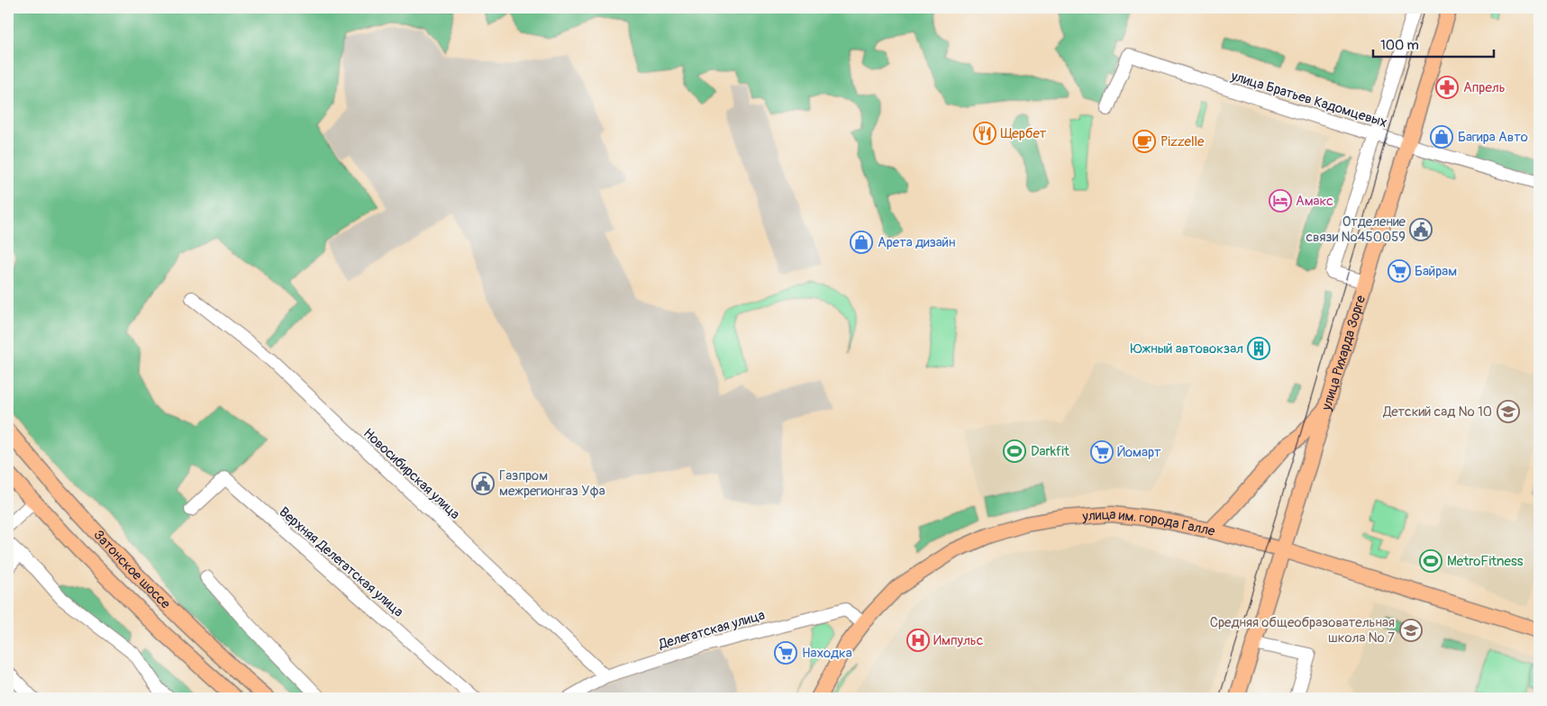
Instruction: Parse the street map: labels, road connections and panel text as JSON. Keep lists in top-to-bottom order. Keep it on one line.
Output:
{"streets":{"main road":["улица Рихарда Зорге","улица им. города Галле","Затонское шоссе"],"street":["улица Братьев Кадомцевых","Новосибирская улица","Верхняя Делегатская улица","Делегатская улица"]},"crossings":[["улица Братьев Кадомцевых","улица Рихарда Зорге"],["улица Рихарда Зорге","улица им. города Галле"],["Новосибирская улица","Делегатская улица"],["улица им. города Галле","Делегатская улица"]],"places":{"pharmacy":["Апрель"],"restaurant":["Щербет"],"shop":["Багира Авто","Арета дизайн"],"cafe":["Pizzelle"],"hotel":["Амакс"],"public building":["Отделение связи №450059","Газпром межрегионгаз Уфа"],"supermarket":["Байрам","Йомарт","Находка"],"building":["Южный автовокзал"],"school or university":["Детский сад № 10","Средняя общеобразовательная школа № 7"],"sports":["Darkfit","MetroFitness"],"hospital":["Импульс"]},"scale_bar":"100 m"}
